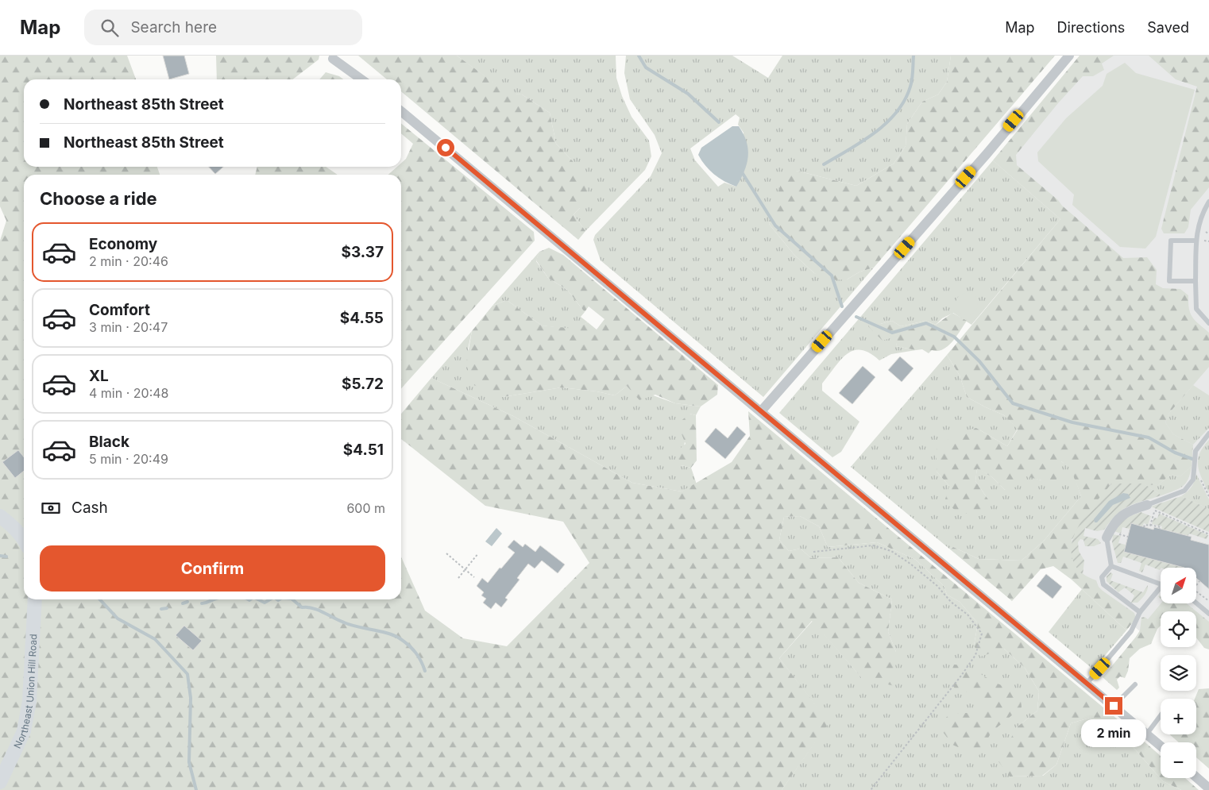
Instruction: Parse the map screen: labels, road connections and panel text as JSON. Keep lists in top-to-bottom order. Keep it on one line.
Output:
{"streets":{"street":["Northeast Union Hill Road"]},"north":"top right","page":{"header":"Map","search":"Search here","nav":["Map","Directions","Saved"],"banner":["Northeast 85th Street","Northeast 85th Street"],"heading":"Choose a ride","list":[{"name":"Economy","note":"2 min · 20:46","value":"$3.37"},{"name":"Comfort","note":"3 min · 20:47","value":"$4.55"},{"name":"XL","note":"4 min · 20:48","value":"$5.72"},{"name":"Black","note":"5 min · 20:49","value":"$4.51"}],"pay":["Cash","600 m"],"buttons":"Confirm","map_buttons":["+","−"],"bubble":"2 min"}}
